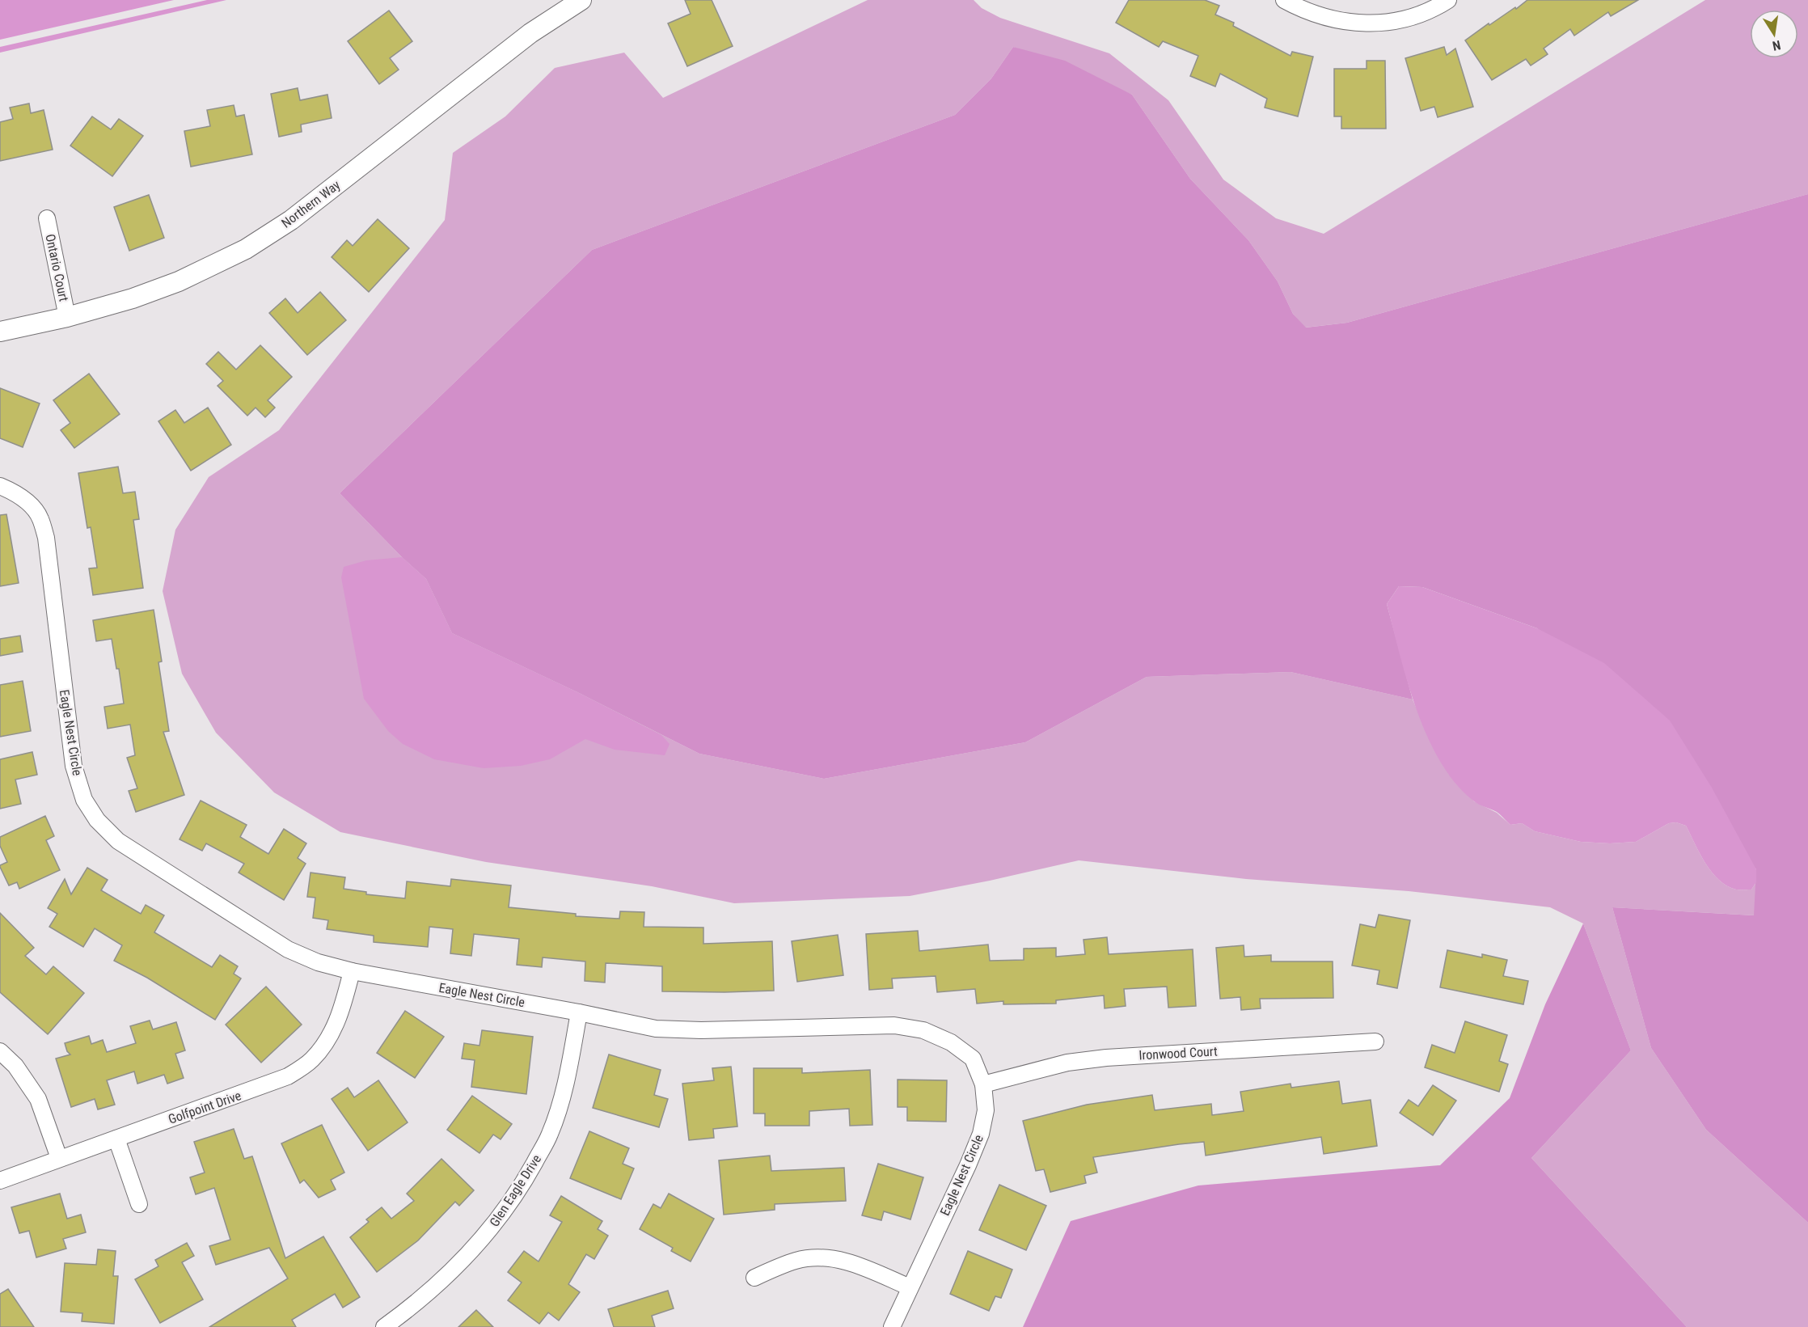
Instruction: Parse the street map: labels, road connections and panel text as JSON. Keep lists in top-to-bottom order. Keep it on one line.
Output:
{"streets":{"street":["Northern Way","Ontario Court","Eagle Nest Circle","Ironwood Court","Golfpoint Drive","Glen Eagle Drive"]},"crossings":[["Northern Way","Ontario Court"],["Eagle Nest Circle","Ironwood Court"],["Eagle Nest Circle","Golfpoint Drive"],["Eagle Nest Circle","Glen Eagle Drive"]],"north":"bottom"}
